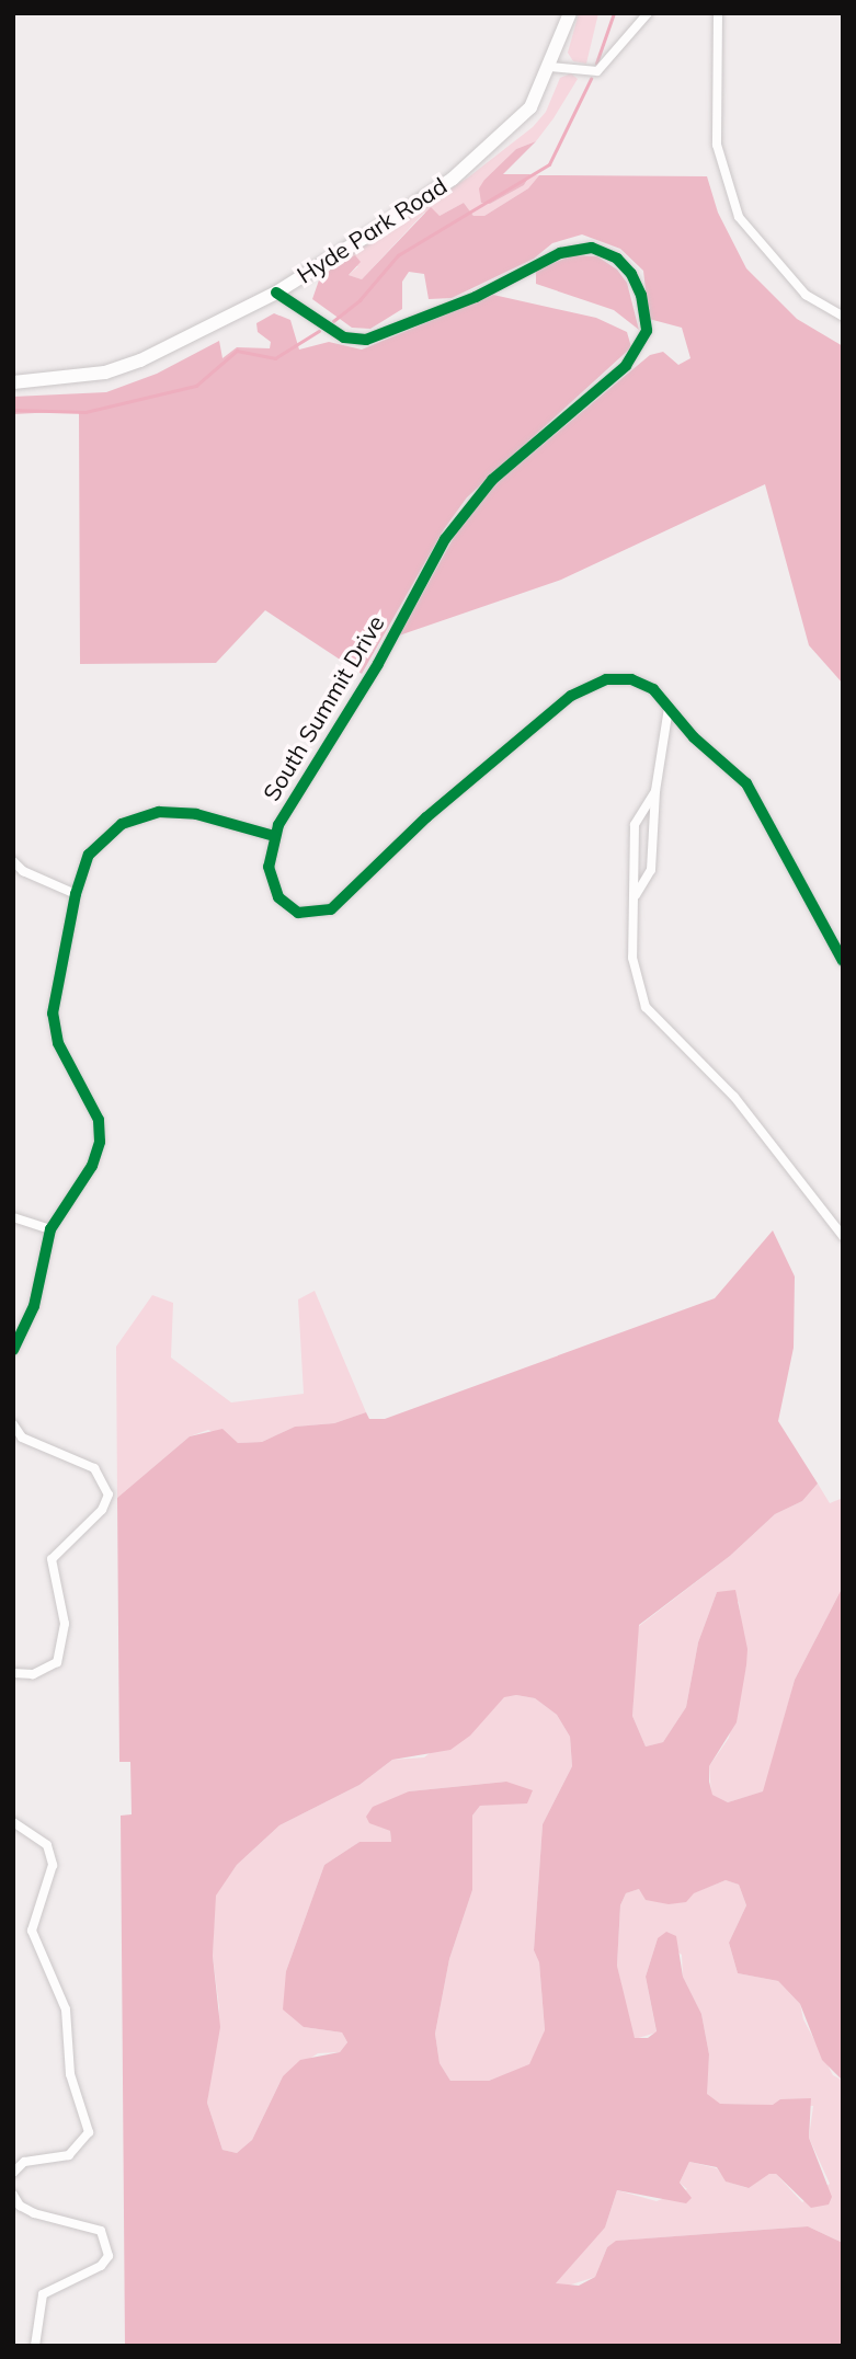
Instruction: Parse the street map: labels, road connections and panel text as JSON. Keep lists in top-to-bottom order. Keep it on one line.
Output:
{"streets":{"main road":["Hyde Park Road"],"street":["South Summit Drive"]},"crossings":[["Hyde Park Road","South Summit Drive"]]}
